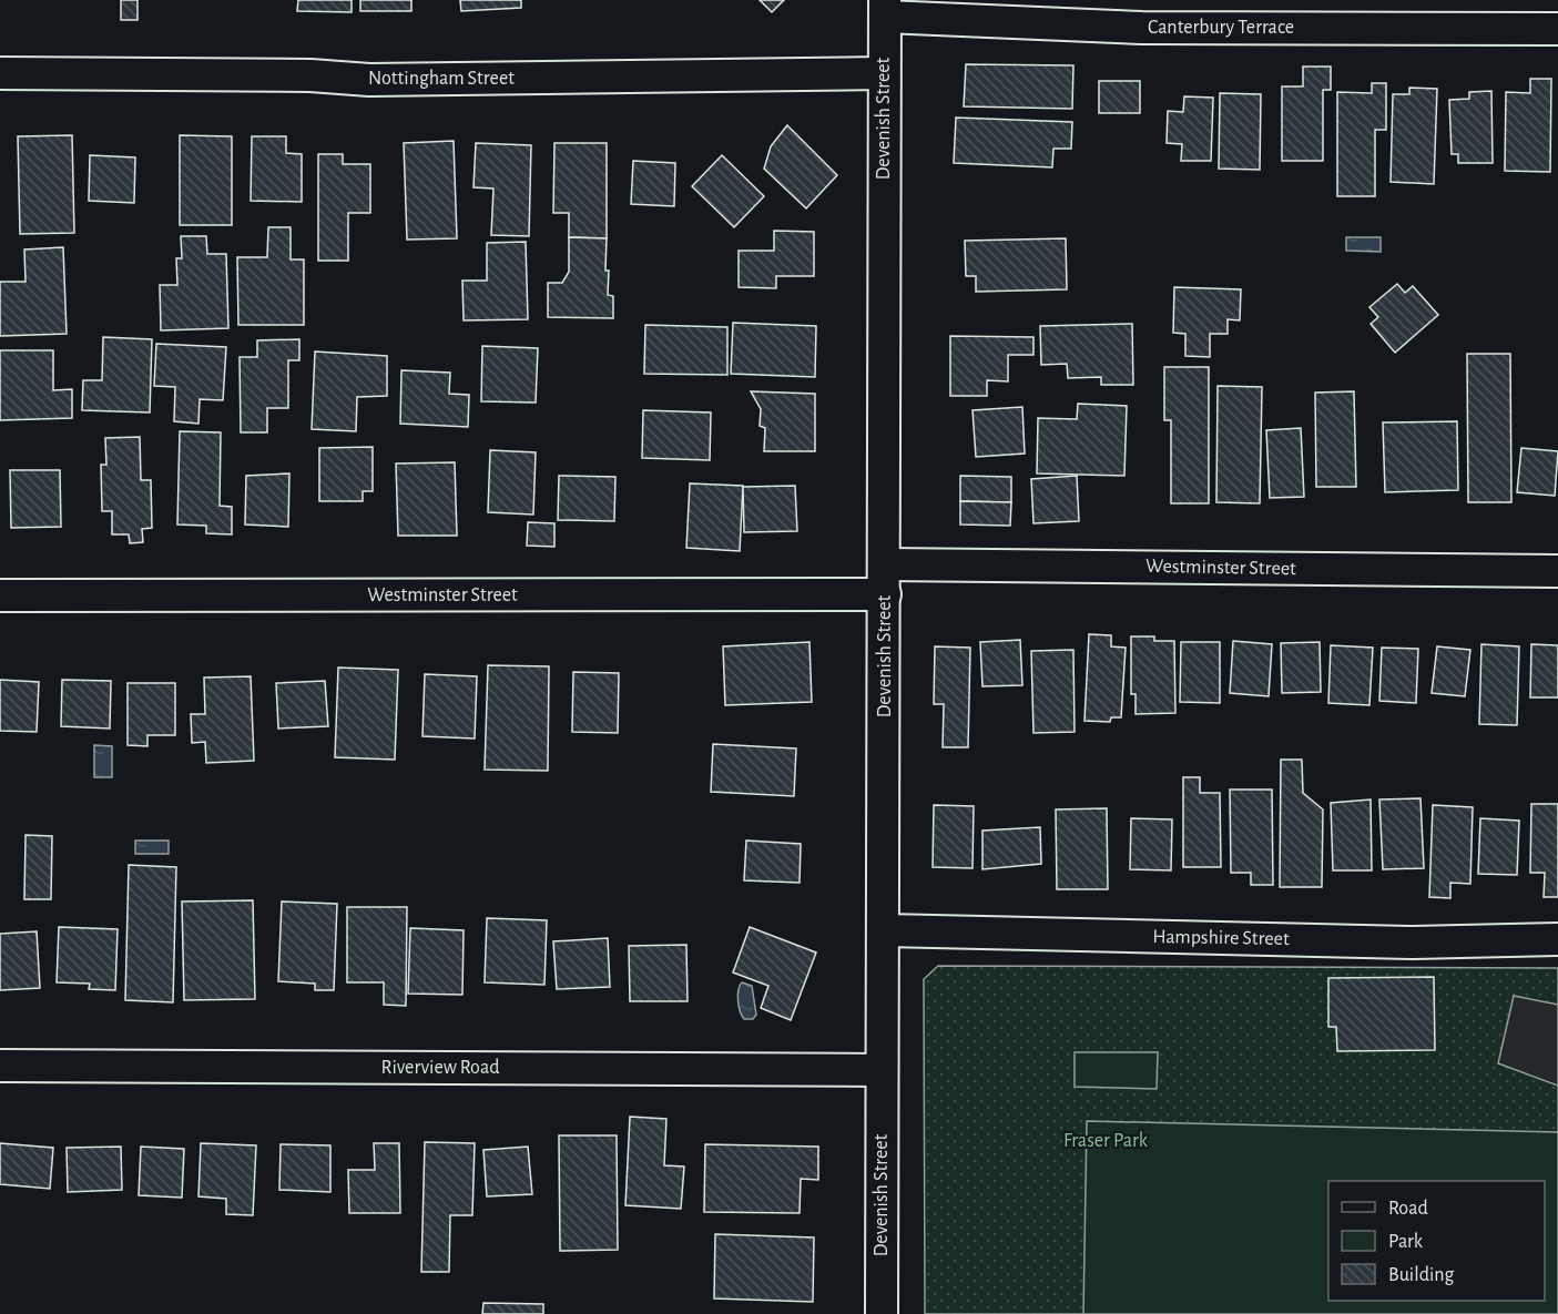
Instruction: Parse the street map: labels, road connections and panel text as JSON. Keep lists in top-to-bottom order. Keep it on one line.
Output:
{"streets":{"street":["Canterbury Terrace","Nottingham Street","Devenish Street","Westminster Street","Hampshire Street","Riverview Road"]},"crossings":[["Canterbury Terrace","Devenish Street"],["Nottingham Street","Devenish Street"],["Devenish Street","Westminster Street"],["Devenish Street","Hampshire Street"],["Devenish Street","Riverview Road"]],"parks":["Fraser Park"],"legend":["Road","Park","Building"]}
